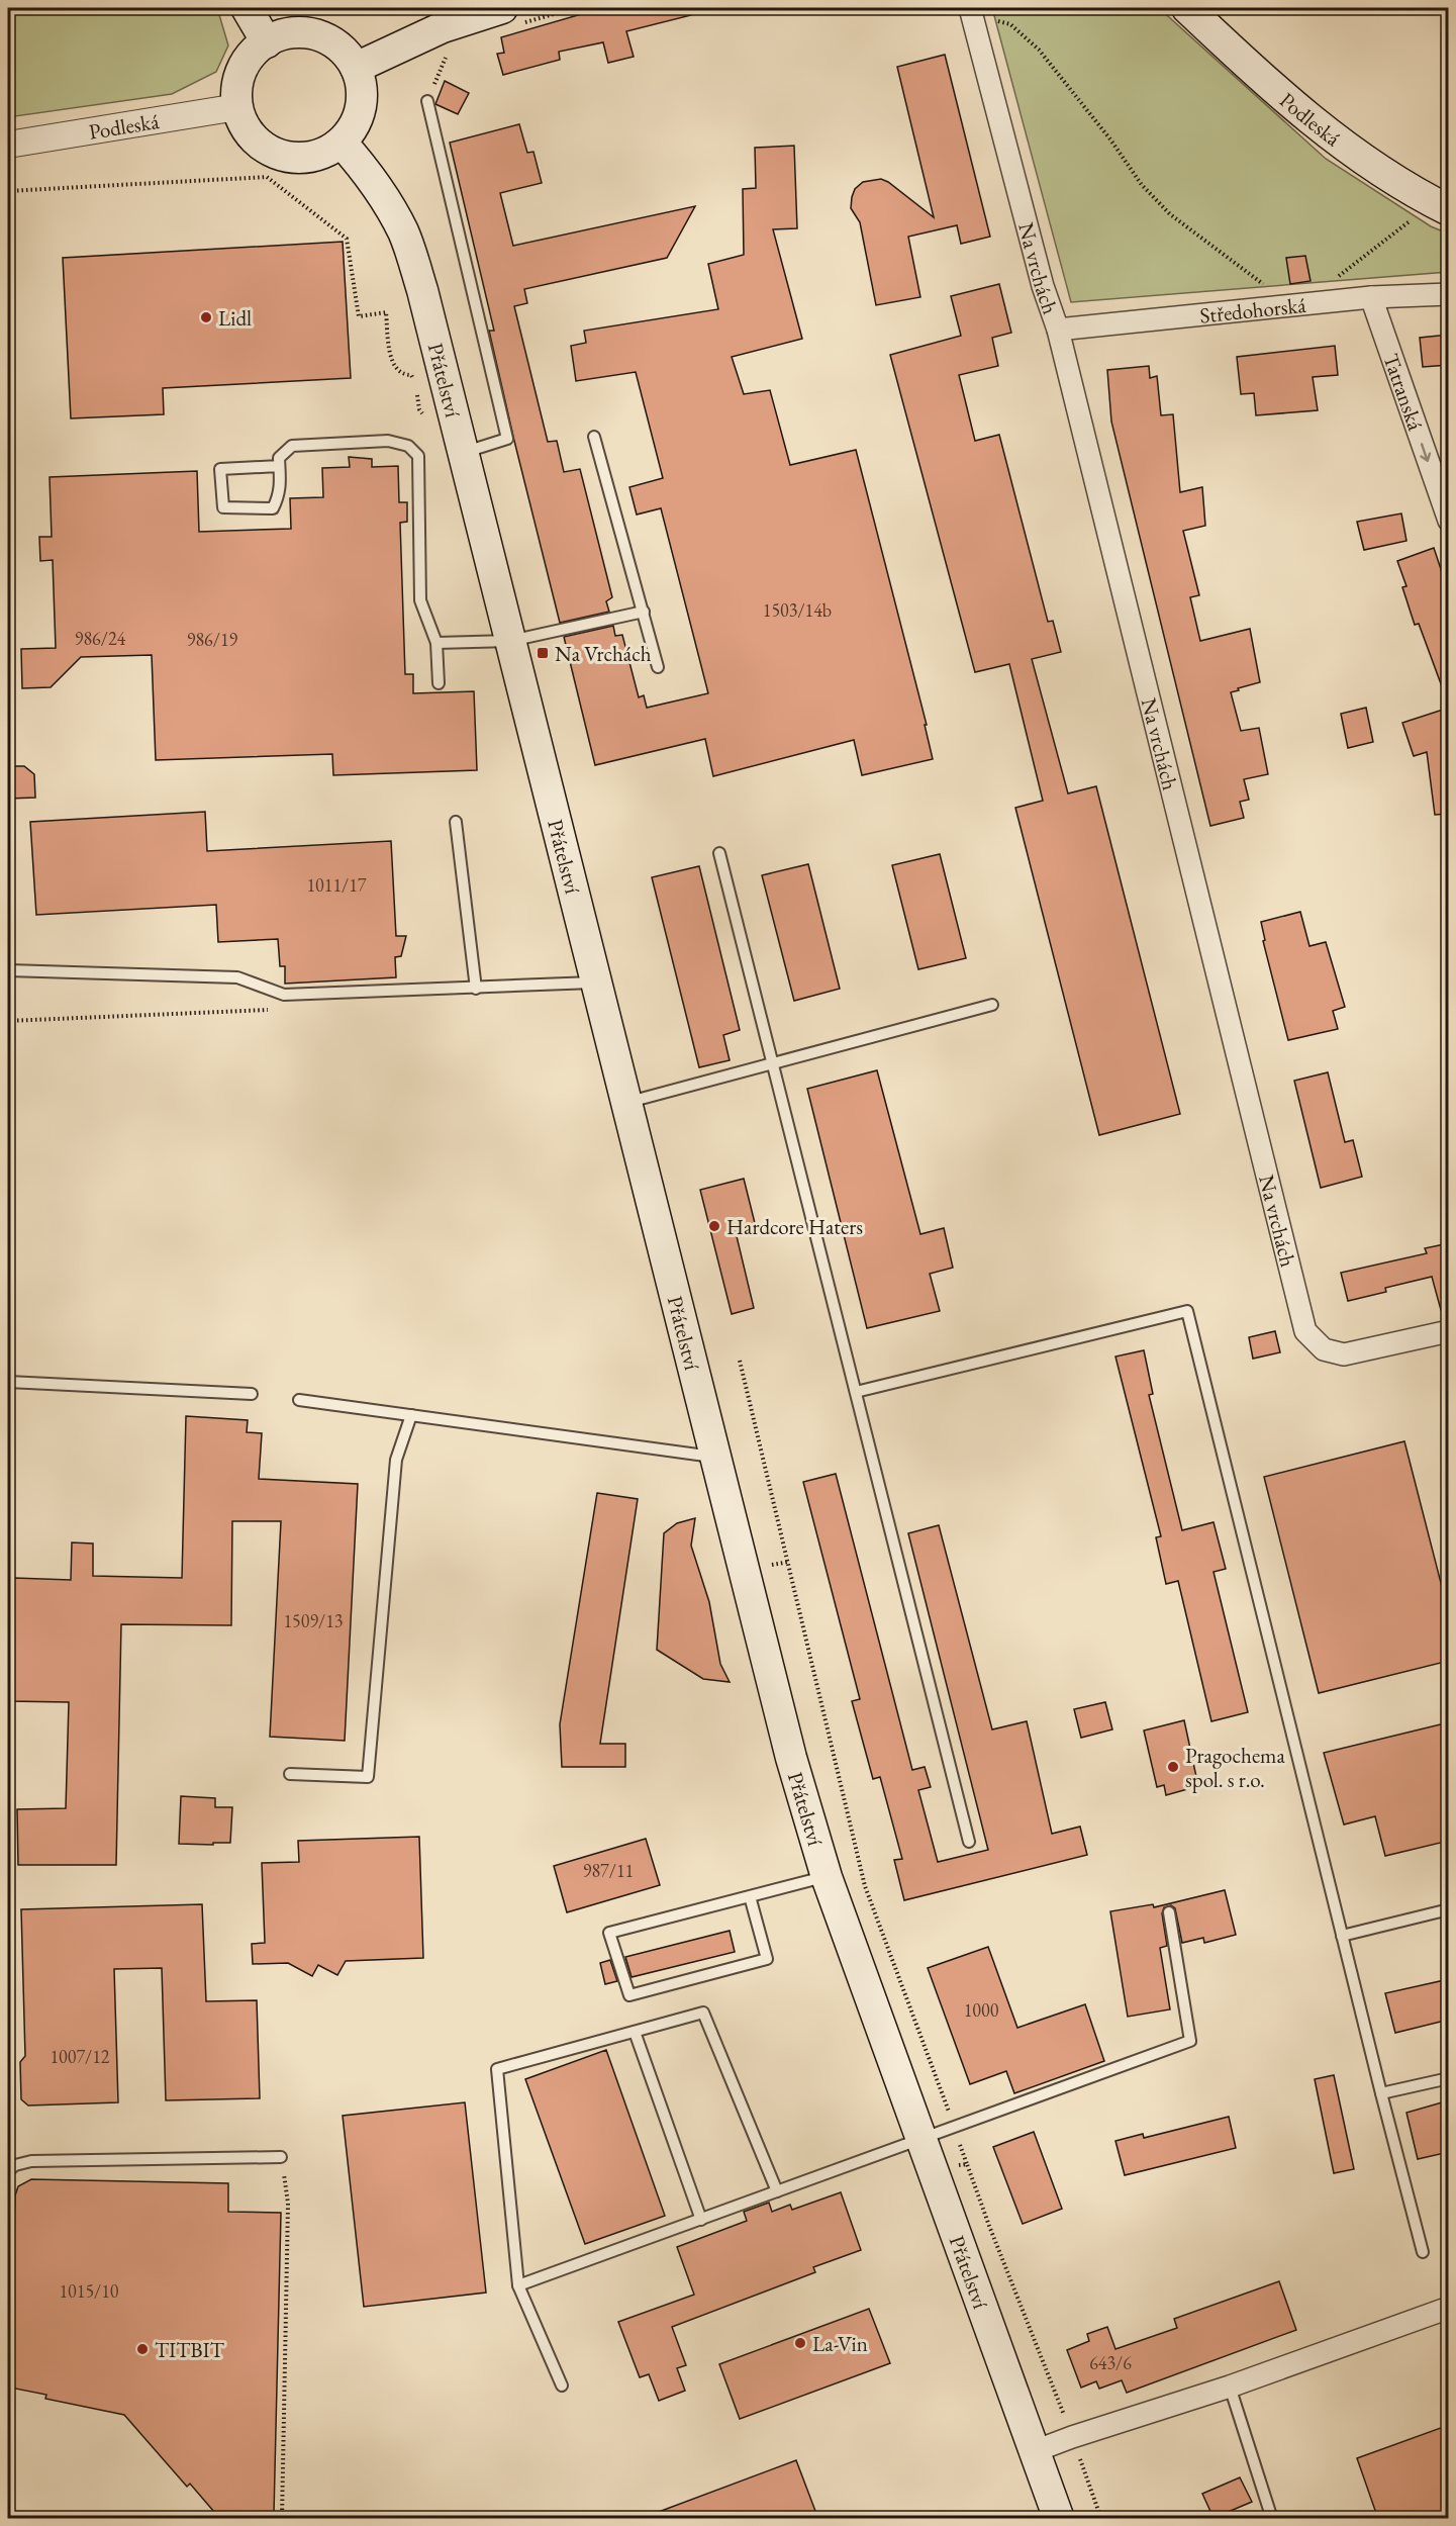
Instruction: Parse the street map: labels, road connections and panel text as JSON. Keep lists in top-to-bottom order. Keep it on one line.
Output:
{"streets":{"main road":["Podleská","Přátelství"],"street":["Na vrchách","Středohorská","Tatranská"]},"crossings":[["Podleská","Přátelství"],["Na vrchách","Středohorská"],["Středohorská","Tatranská"]],"one_way":["Tatranská"],"places":{"other":["Lidl","Hardcore Haters","Pragochema spol. s r.o.","La-Vin","TITBIT"],"transit":["Na Vrchách"]},"house_numbers":["1503/14b","986/24","986/19","1011/17","1509/13","987/11","1000","1007/12","1015/10","643/6"]}
